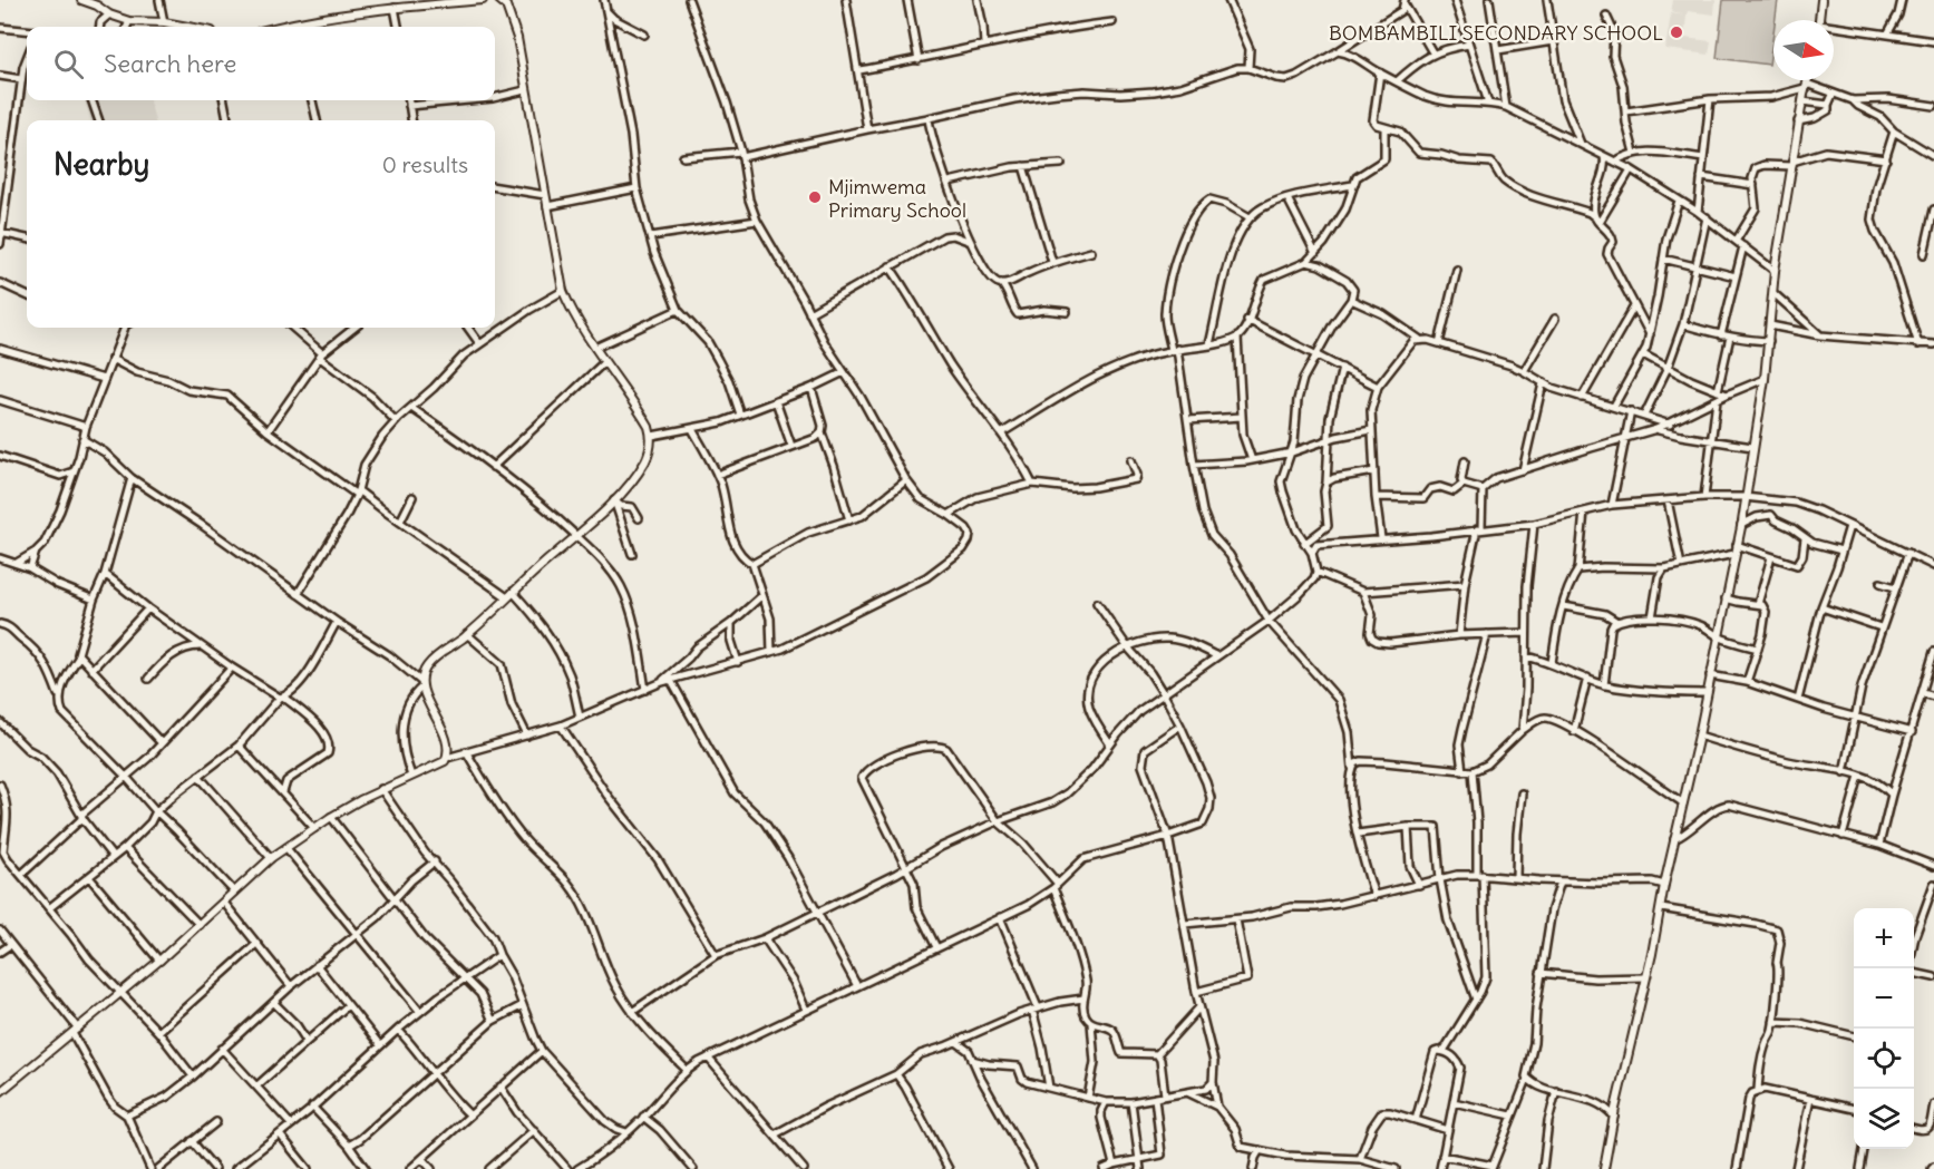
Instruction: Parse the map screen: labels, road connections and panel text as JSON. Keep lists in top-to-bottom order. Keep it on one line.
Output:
{"places":["BOMBAMBILI SECONDARY SCHOOL","Mjimwema Primary School"],"north":"right","page":{"search":"Search here","heading":["Nearby","0 results"],"map_buttons":["+","−"]}}
